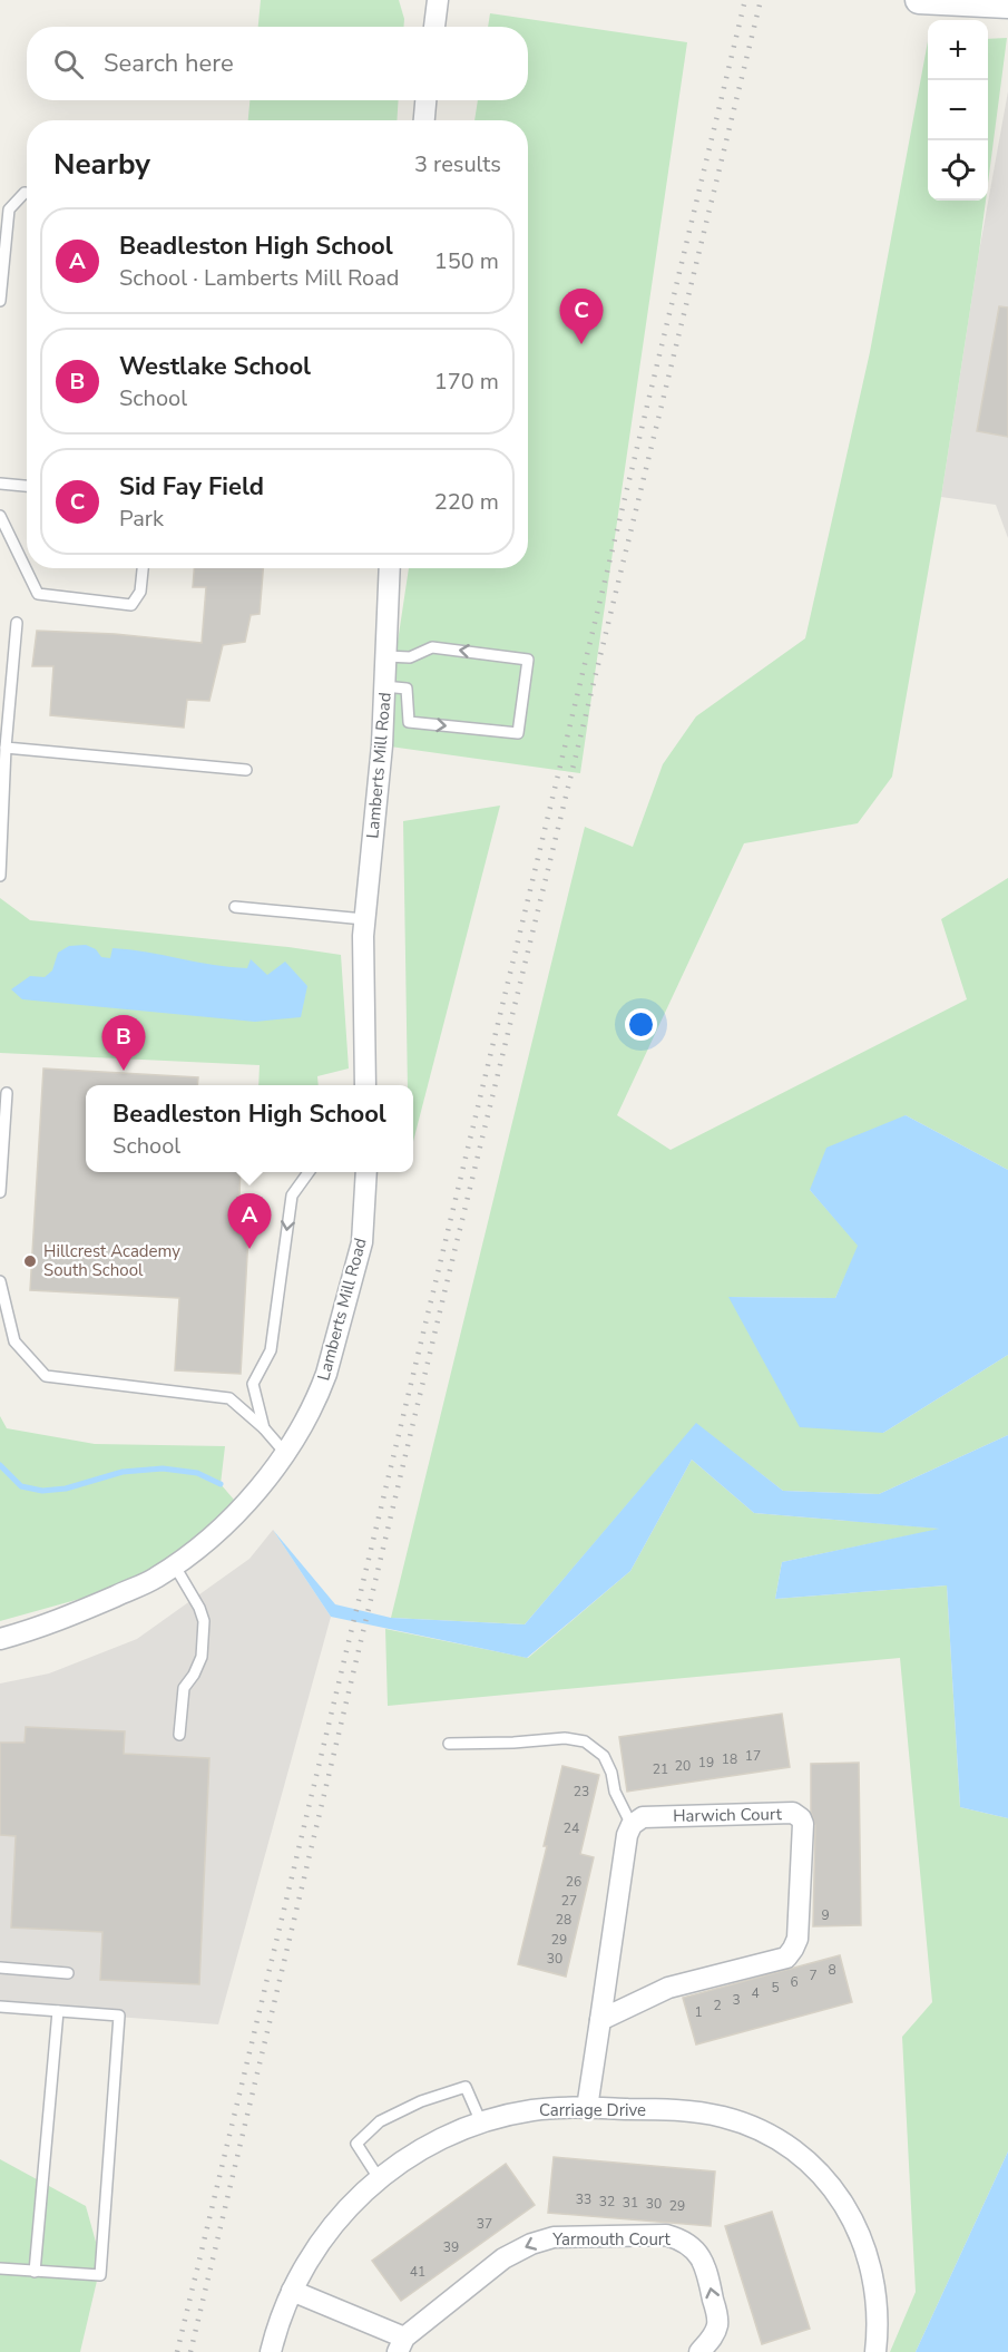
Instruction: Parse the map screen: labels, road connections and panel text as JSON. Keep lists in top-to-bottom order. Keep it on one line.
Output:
{"streets":{"street":["Lamberts Mill Road","Harwich Court","Carriage Drive","Yarmouth Court"]},"crossings":[["Carriage Drive","Yarmouth Court"]],"places":["Hillcrest Academy South School"],"house_numbers":["17","18","19","20","21","23","24","26","27","9","28","29","30","8","7","6","5","4","3","2","1","33","32","31","30","29","37","39","41"],"page":{"map_buttons":["+","−"],"search":"Search here","heading":["Nearby","3 results"],"list":[{"mark":"A","name":"Beadleston High School","note":"School · Lamberts Mill Road","value":"150 m"},{"mark":"B","name":"Westlake School","note":"School","value":"170 m"},{"mark":"C","name":"Sid Fay Field","note":"Park","value":"220 m"}],"pins":["C","B","A"],"popup":["Beadleston High School","School"]}}
